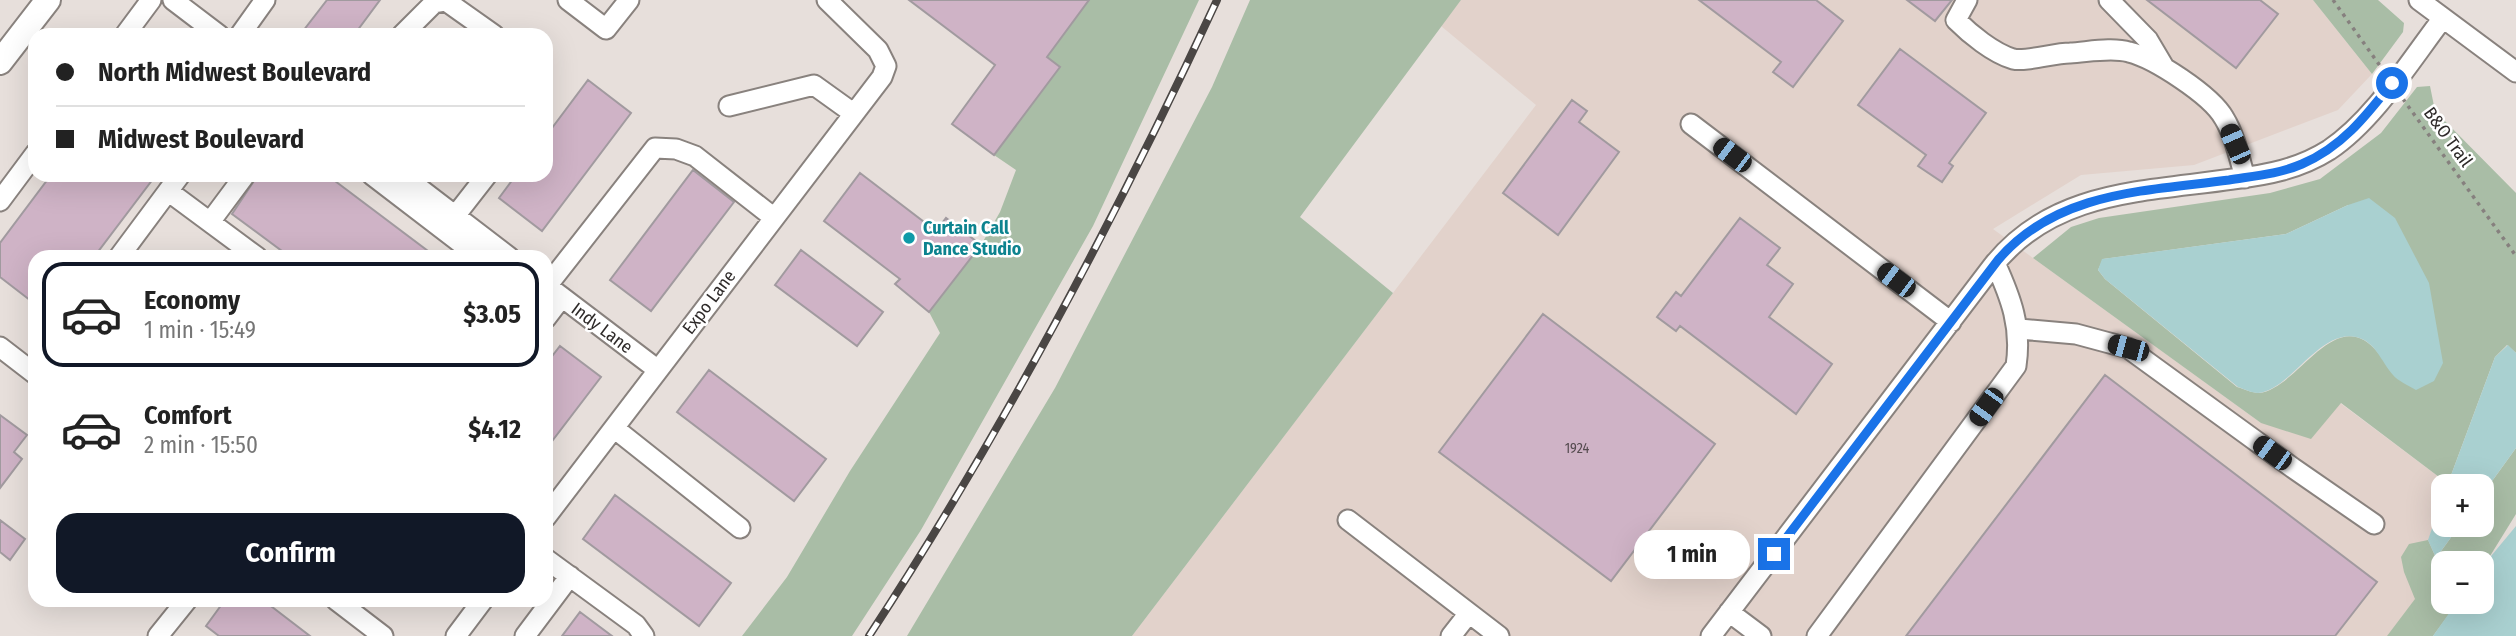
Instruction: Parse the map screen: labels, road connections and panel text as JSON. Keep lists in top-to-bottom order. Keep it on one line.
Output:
{"streets":{"street":["Expo Lane","Indy Lane"],"path":["B&O Trail"]},"crossings":[["Expo Lane","Indy Lane"]],"places":["Curtain Call Dance Studio"],"house_numbers":["1924"],"page":{"banner":["North Midwest Boulevard","Midwest Boulevard"],"list":[{"name":"Economy","note":"1 min · 15:49","value":"$3.05"},{"name":"Comfort","note":"2 min · 15:50","value":"$4.12"}],"map_buttons":["+","−"],"buttons":"Confirm","bubble":"1 min"}}
